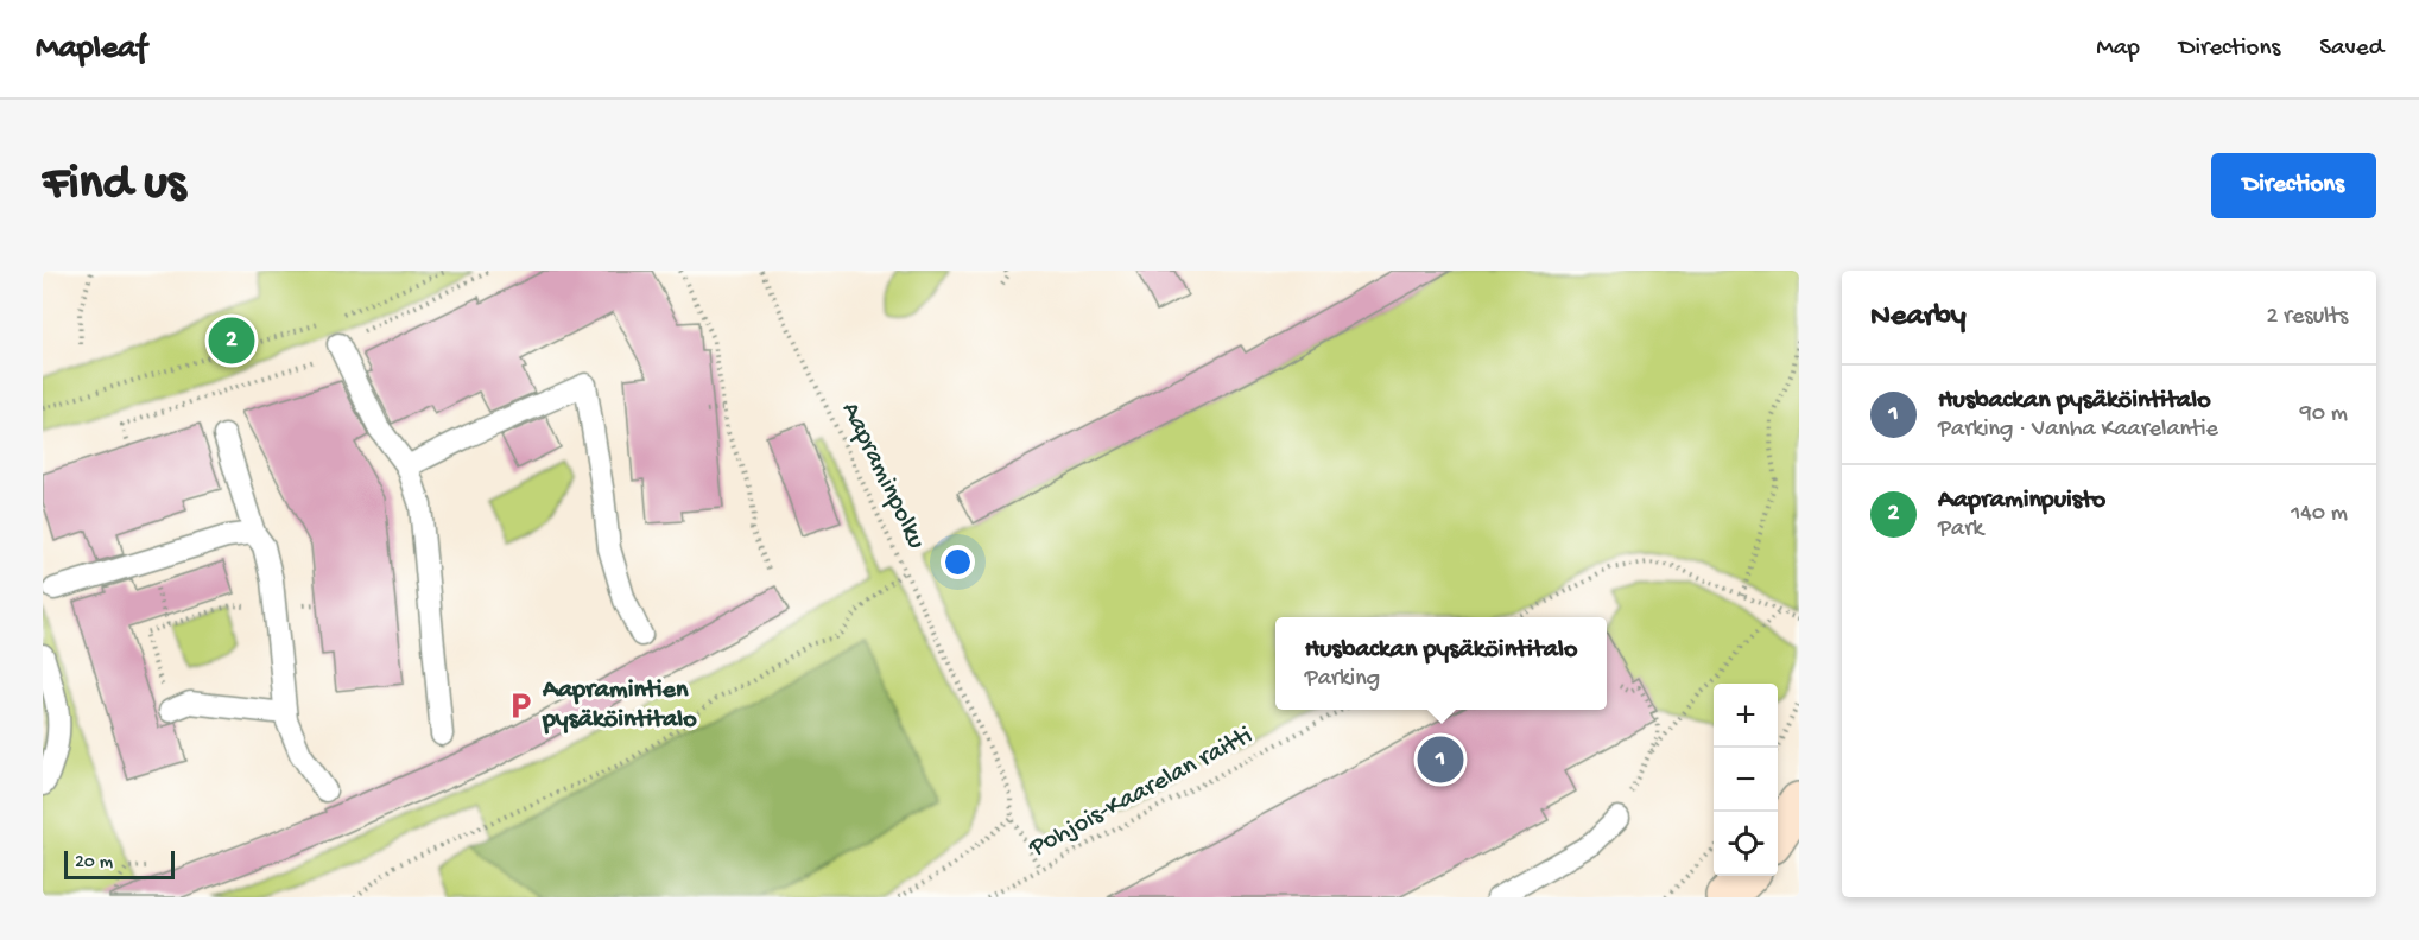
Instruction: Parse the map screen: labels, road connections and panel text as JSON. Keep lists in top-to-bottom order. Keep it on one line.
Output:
{"streets":{"path":["Aapraminpolku","Pohjois-Kaarelan raitti"]},"crossings":[["Aapraminpolku","Pohjois-Kaarelan raitti"]],"places":{"parking":["Aapramintien pysäköintitalo"]},"scale_bar":"20 m","page":{"header":"Mapleaf","nav":["Map","Directions","Saved"],"buttons":"Directions","title":"Find us","heading":["Nearby","2 results"],"pins":["2","1"],"list":[{"mark":"1","name":"Husbackan pysäköintitalo","note":"Parking · Vanha Kaarelantie","value":"90 m"},{"mark":"2","name":"Aapraminpuisto","note":"Park","value":"140 m"}],"popup":["Husbackan pysäköintitalo","Parking"],"map_buttons":["+","−"],"scale":"20 m"}}
